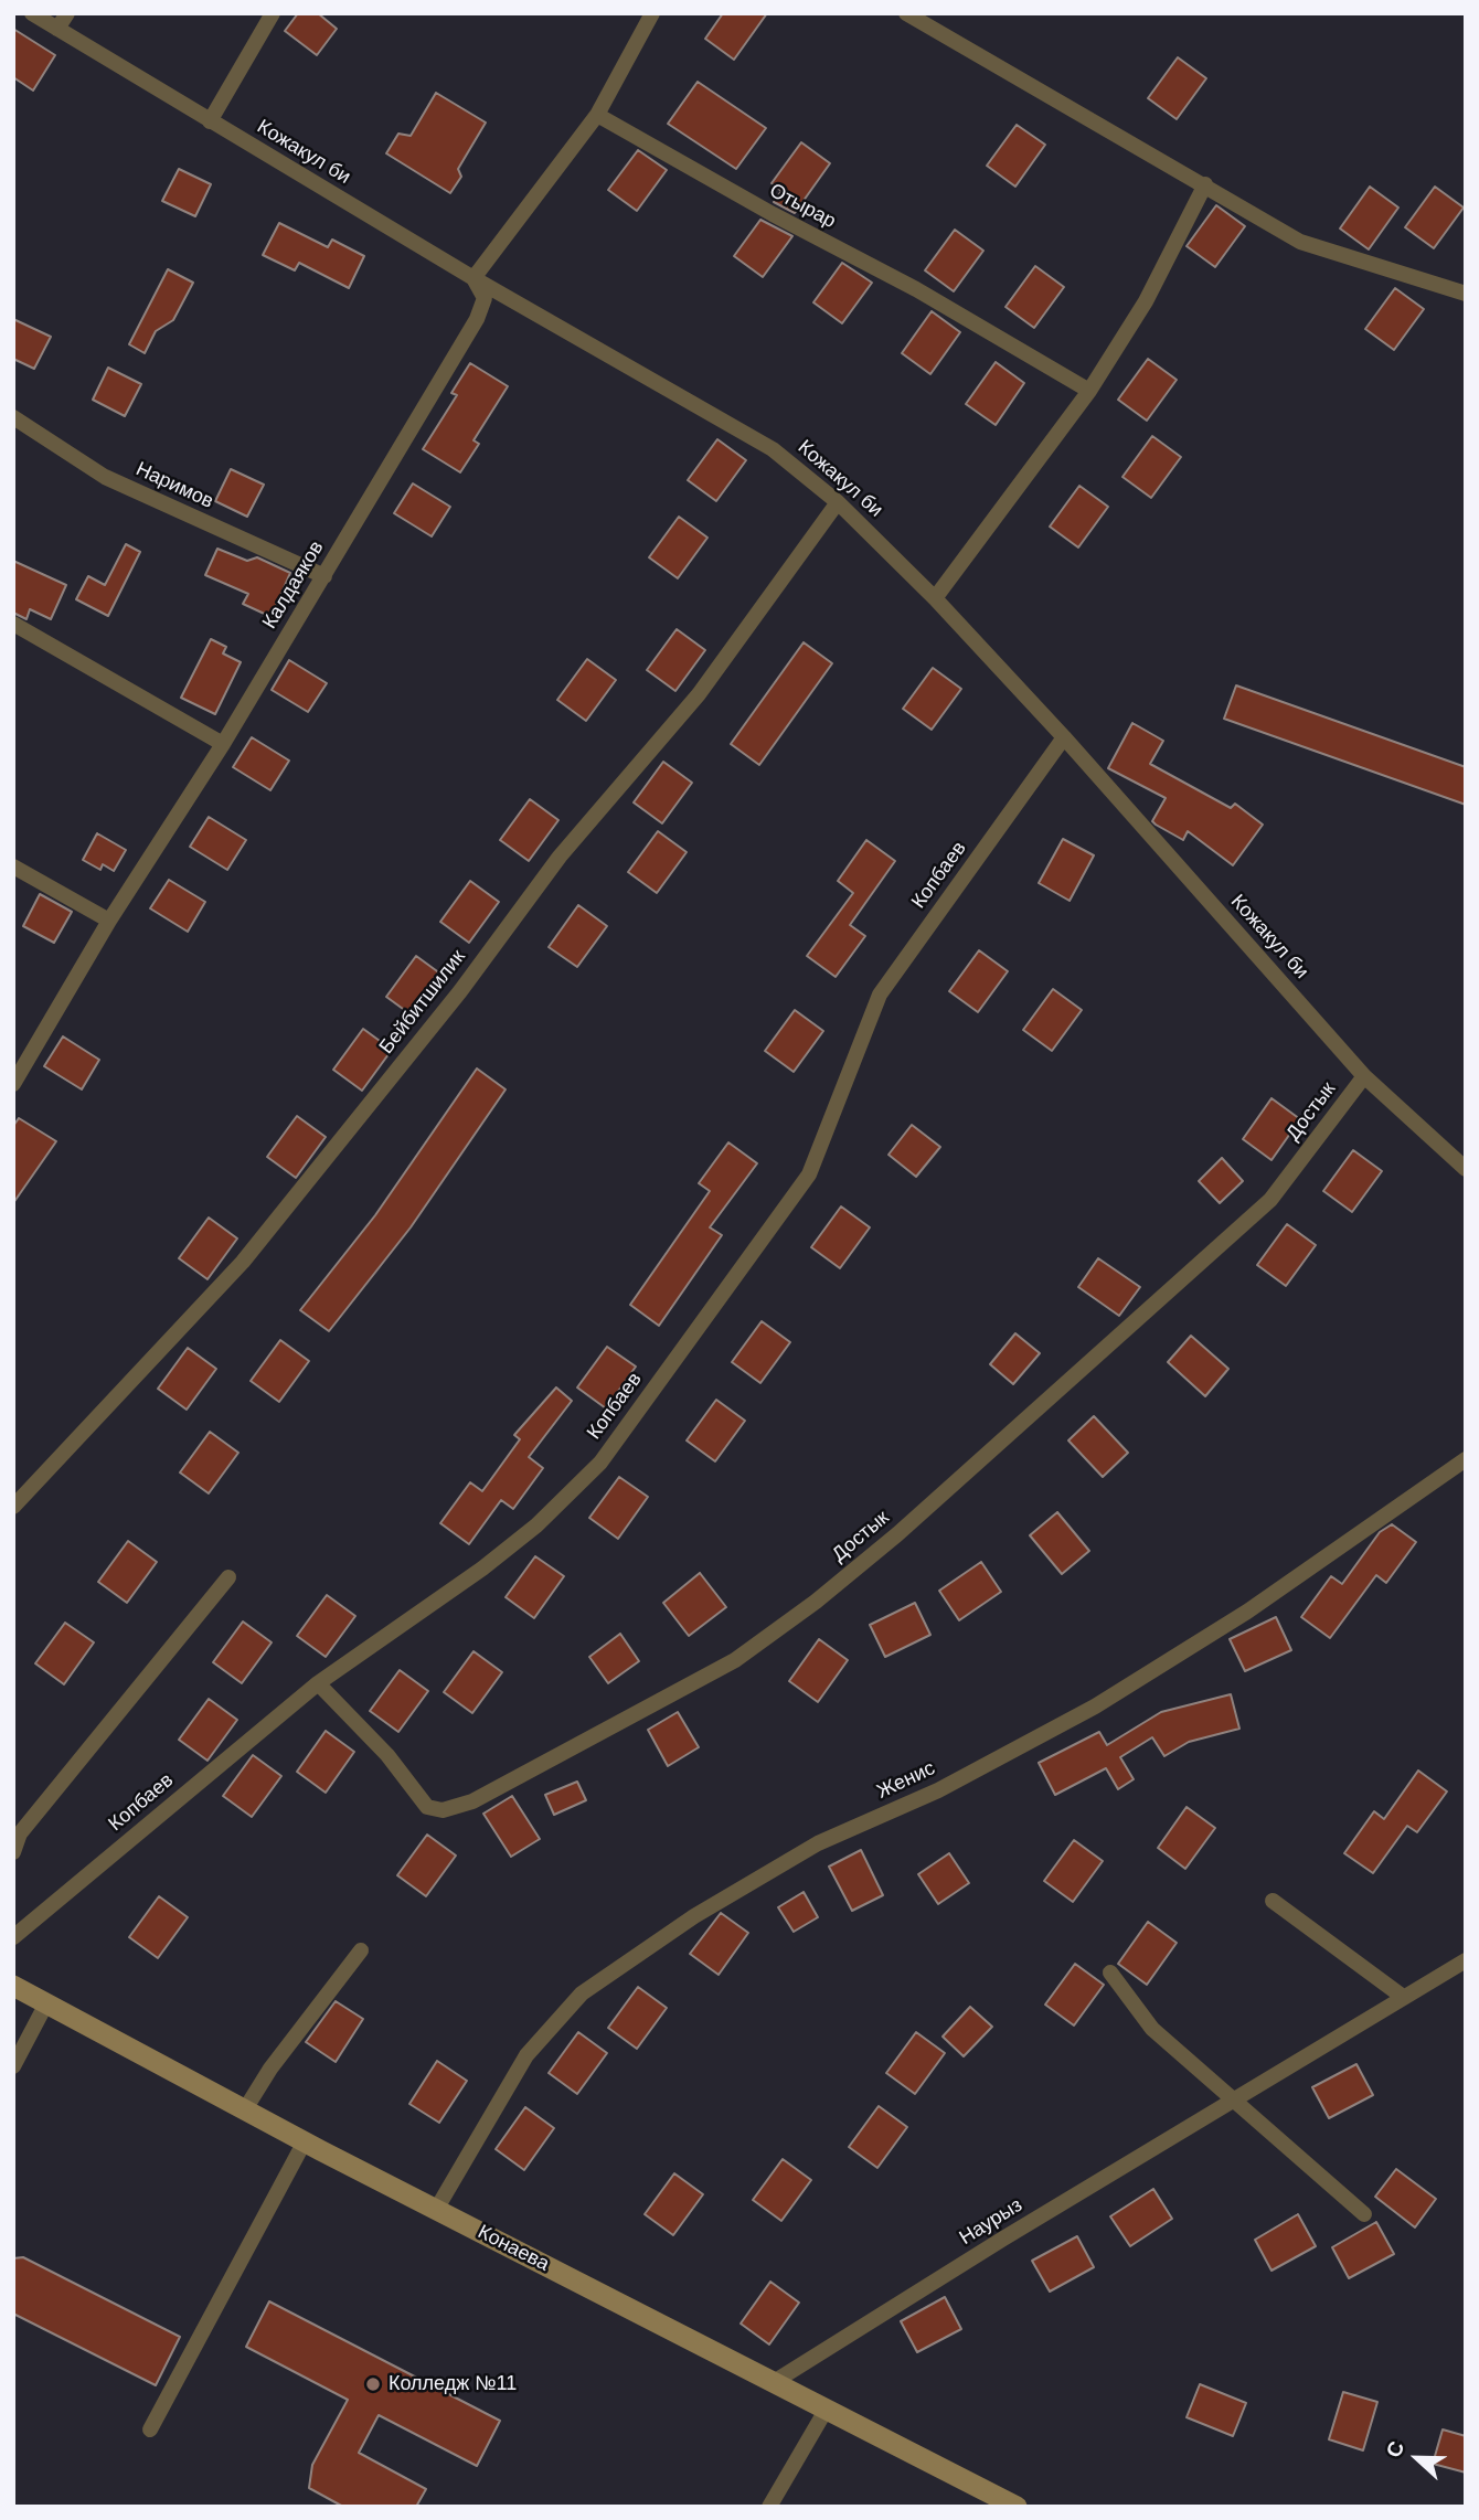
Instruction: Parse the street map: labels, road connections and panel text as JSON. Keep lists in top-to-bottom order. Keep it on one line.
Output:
{"streets":{"main road":["Конаева"],"street":["Кожакул би","Отырар","Наримов","Калдаяков","Копбаев","Бейбитшилик","Достык","Женис","Наурыз"]},"crossings":[["Кожакул би","Калдаяков"],["Кожакул би","Копбаев"],["Кожакул би","Бейбитшилик"],["Кожакул би","Достык"],["Наримов","Калдаяков"],["Копбаев","Достык"],["Женис","Конаева"],["Наурыз","Конаева"]],"places":["Колледж №11"],"north":"left"}
